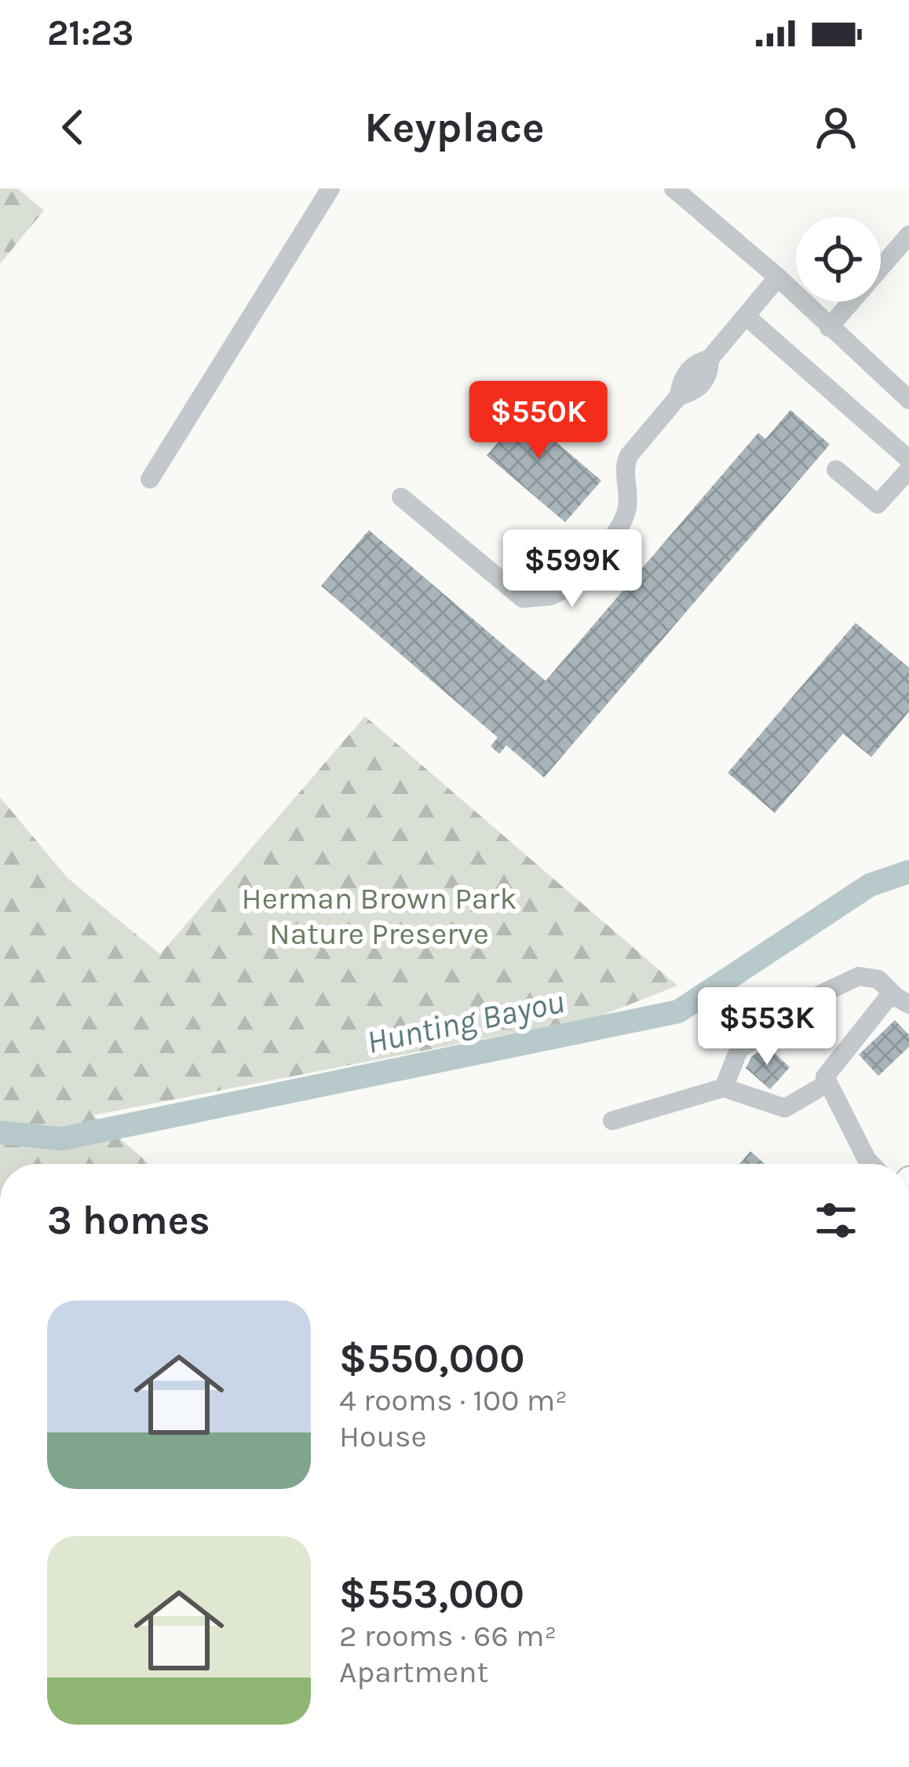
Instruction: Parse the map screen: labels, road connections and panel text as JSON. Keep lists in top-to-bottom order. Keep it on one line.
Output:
{"water":["Hunting Bayou"],"parks":["Herman Brown Park Nature Preserve"],"page":{"status":"21:23","header":"Keyplace","price":["$550K","$599K","$553K"],"heading":"3 homes","list":[{"name":"$550,000","note":"4 rooms · 100 m² · House"},{"name":"$553,000","note":"2 rooms · 66 m² · Apartment"}]}}
